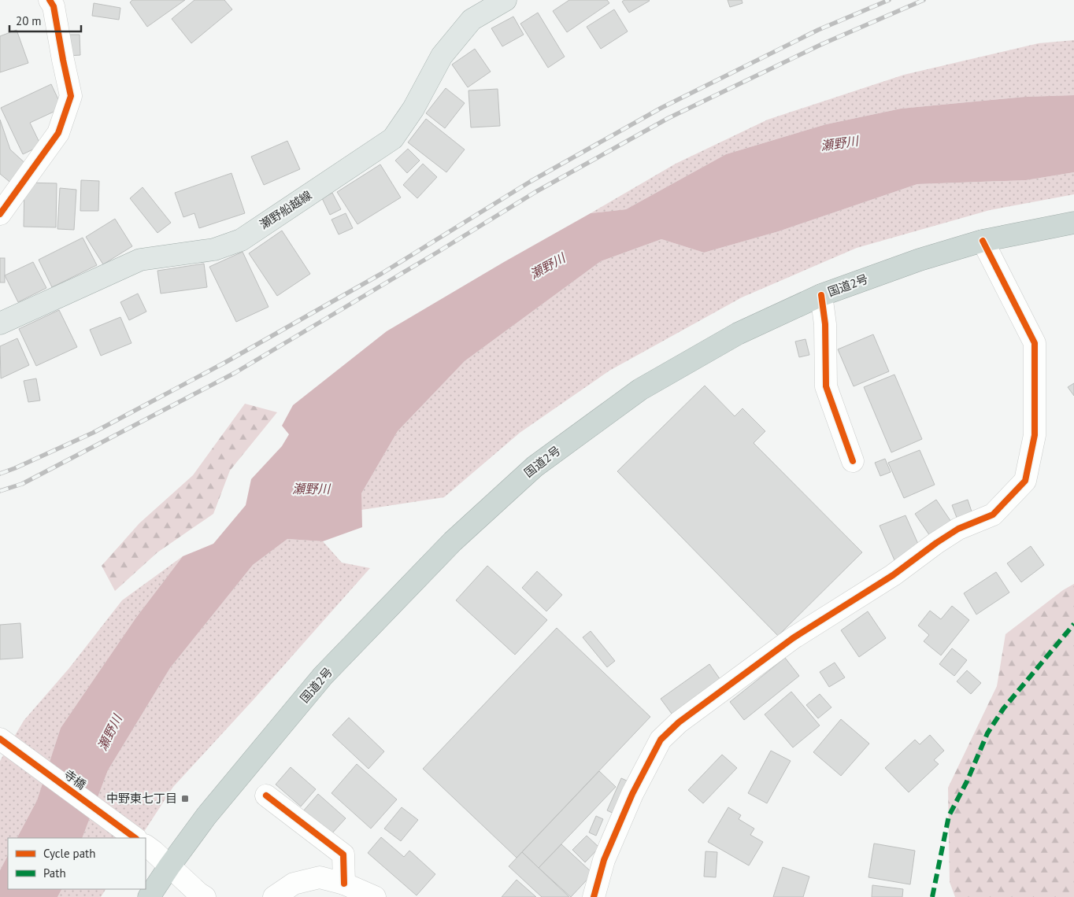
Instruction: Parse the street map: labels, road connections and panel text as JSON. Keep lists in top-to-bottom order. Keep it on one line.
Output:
{"streets":{"highway":["国道2号"],"main road":["瀬野船越線"],"street":["寺橋"]},"water":["瀬野川"],"places":{"transit":["中野東七丁目"]},"legend":["Cycle path","Path"],"scale_bar":"20 m"}
